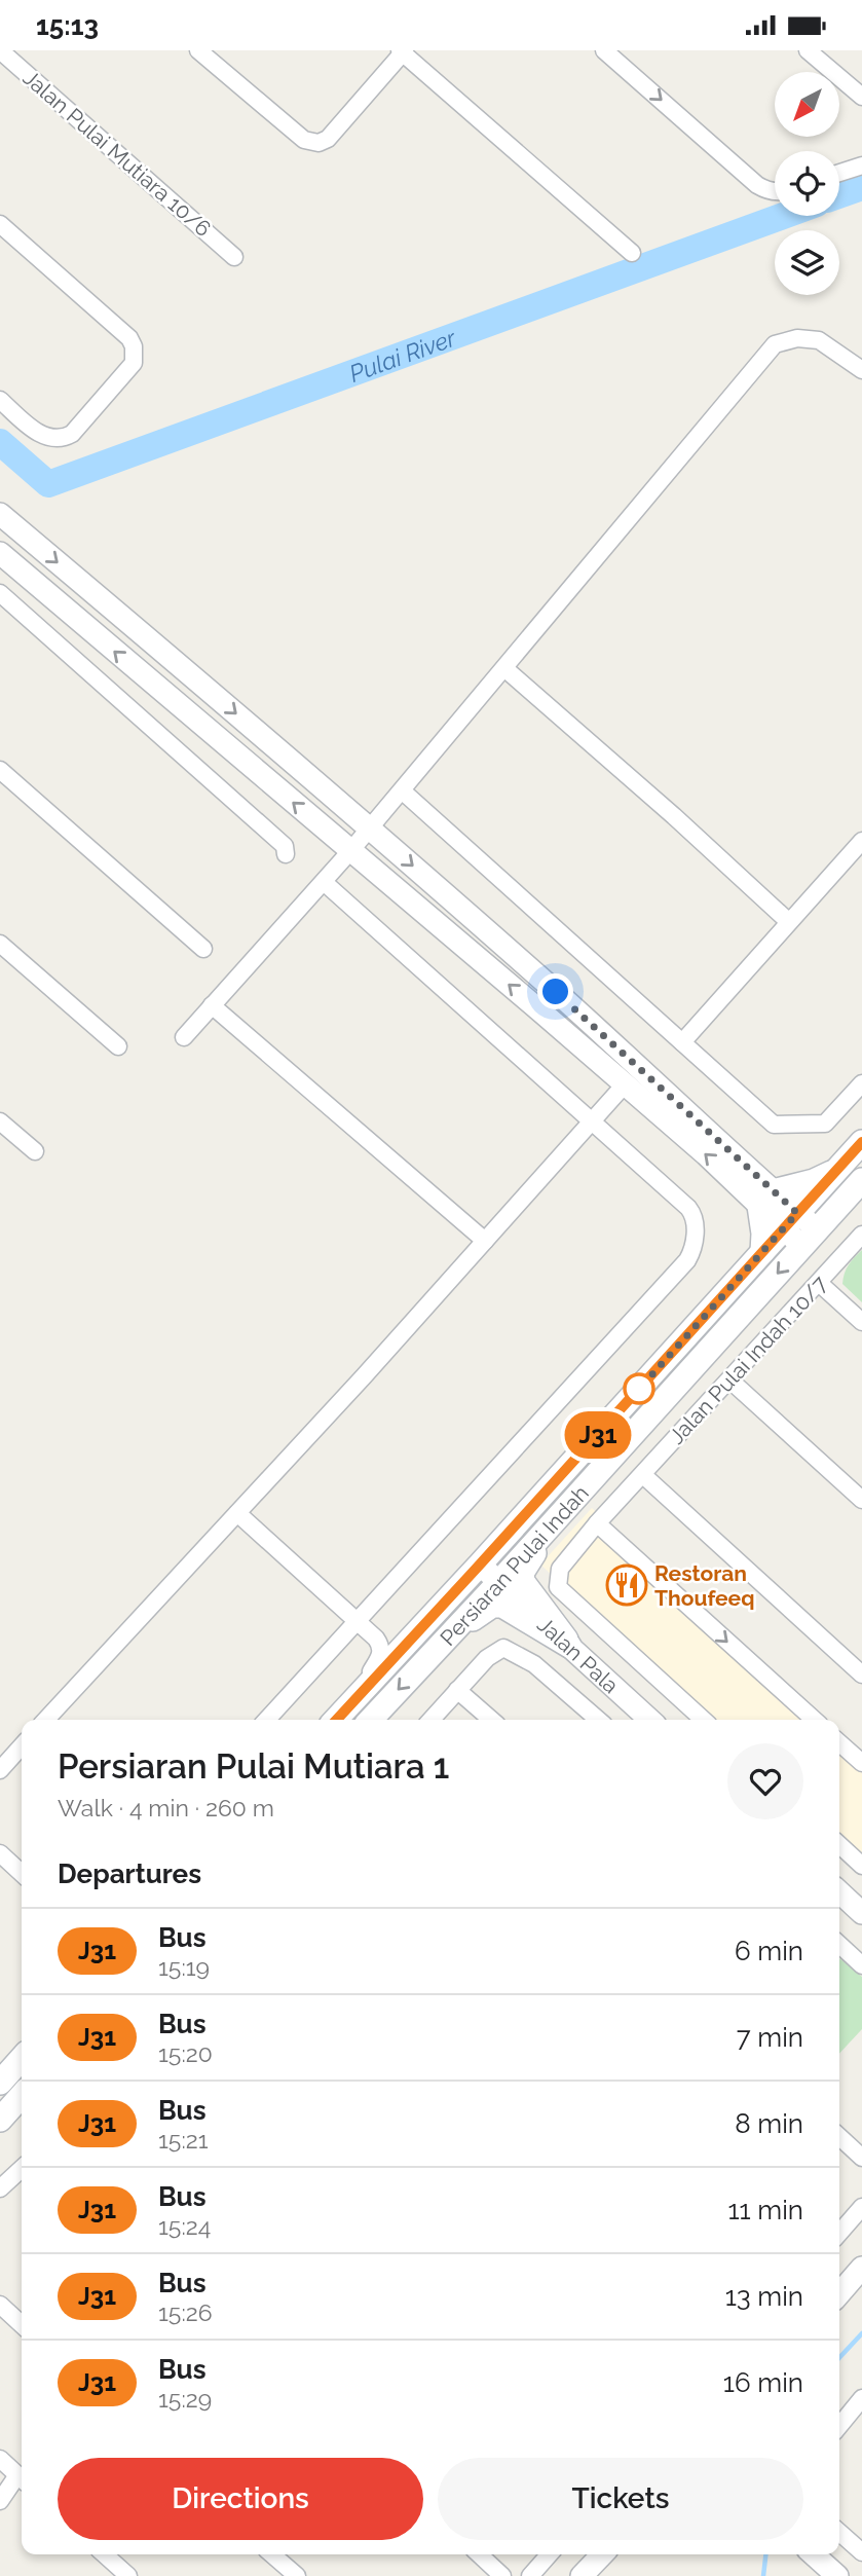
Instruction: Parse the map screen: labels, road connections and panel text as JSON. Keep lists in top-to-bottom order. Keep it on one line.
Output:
{"streets":{"main road":["Persiaran Pulai Indah"],"street":["Jalan Pulai Mutiara 10/6","Jalan Pulai Indah 10/7","Jalan Pala"]},"crossings":[["Persiaran Pulai Indah","Jalan Pala"]],"water":["Pulai River"],"places":{"restaurant":["Restoran Thoufeeq"]},"lines":["bus line J31"],"north":"bottom left","page":{"status":"15:13","on_map":"J31","heading":[["Persiaran Pulai Mutiara 1","Walk · 4 min · 260 m"],"Departures"],"list":[{"mark":"J31","name":"Bus","note":"15:19","value":"6 min"},{"mark":"J31","name":"Bus","note":"15:20","value":"7 min"},{"mark":"J31","name":"Bus","note":"15:21","value":"8 min"},{"mark":"J31","name":"Bus","note":"15:24","value":"11 min"},{"mark":"J31","name":"Bus","note":"15:26","value":"13 min"},{"mark":"J31","name":"Bus","note":"15:29","value":"16 min"}],"buttons":["Directions","Tickets"]}}
